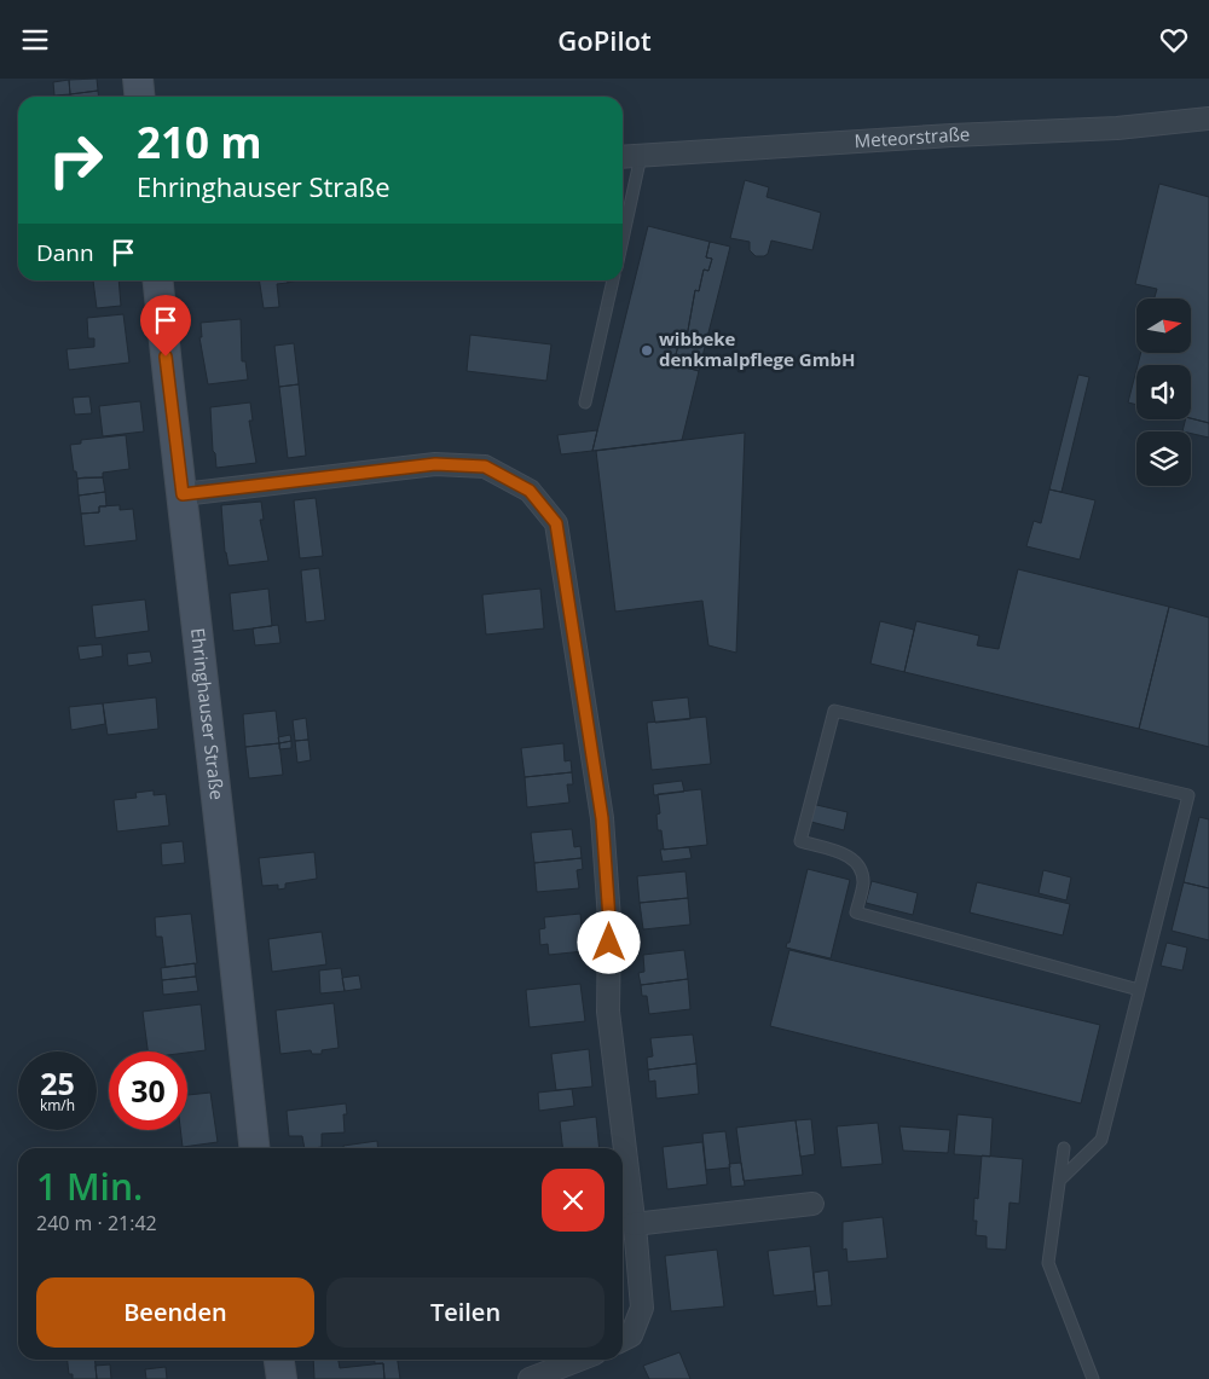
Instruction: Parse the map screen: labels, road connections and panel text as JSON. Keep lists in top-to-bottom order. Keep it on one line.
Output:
{"streets":{"street":["Meteorstraße","Ehringhauser Straße"]},"places":["wibbeke denkmalpflege GmbH"],"north":"right","page":{"header":"GoPilot","turn":["210 m","Ehringhauser Straße"],"then":"Dann","speed":"25 km/h","limit":"30","heading":["1 Min.","240 m · 21:42"],"buttons":["Beenden","Teilen"]}}
